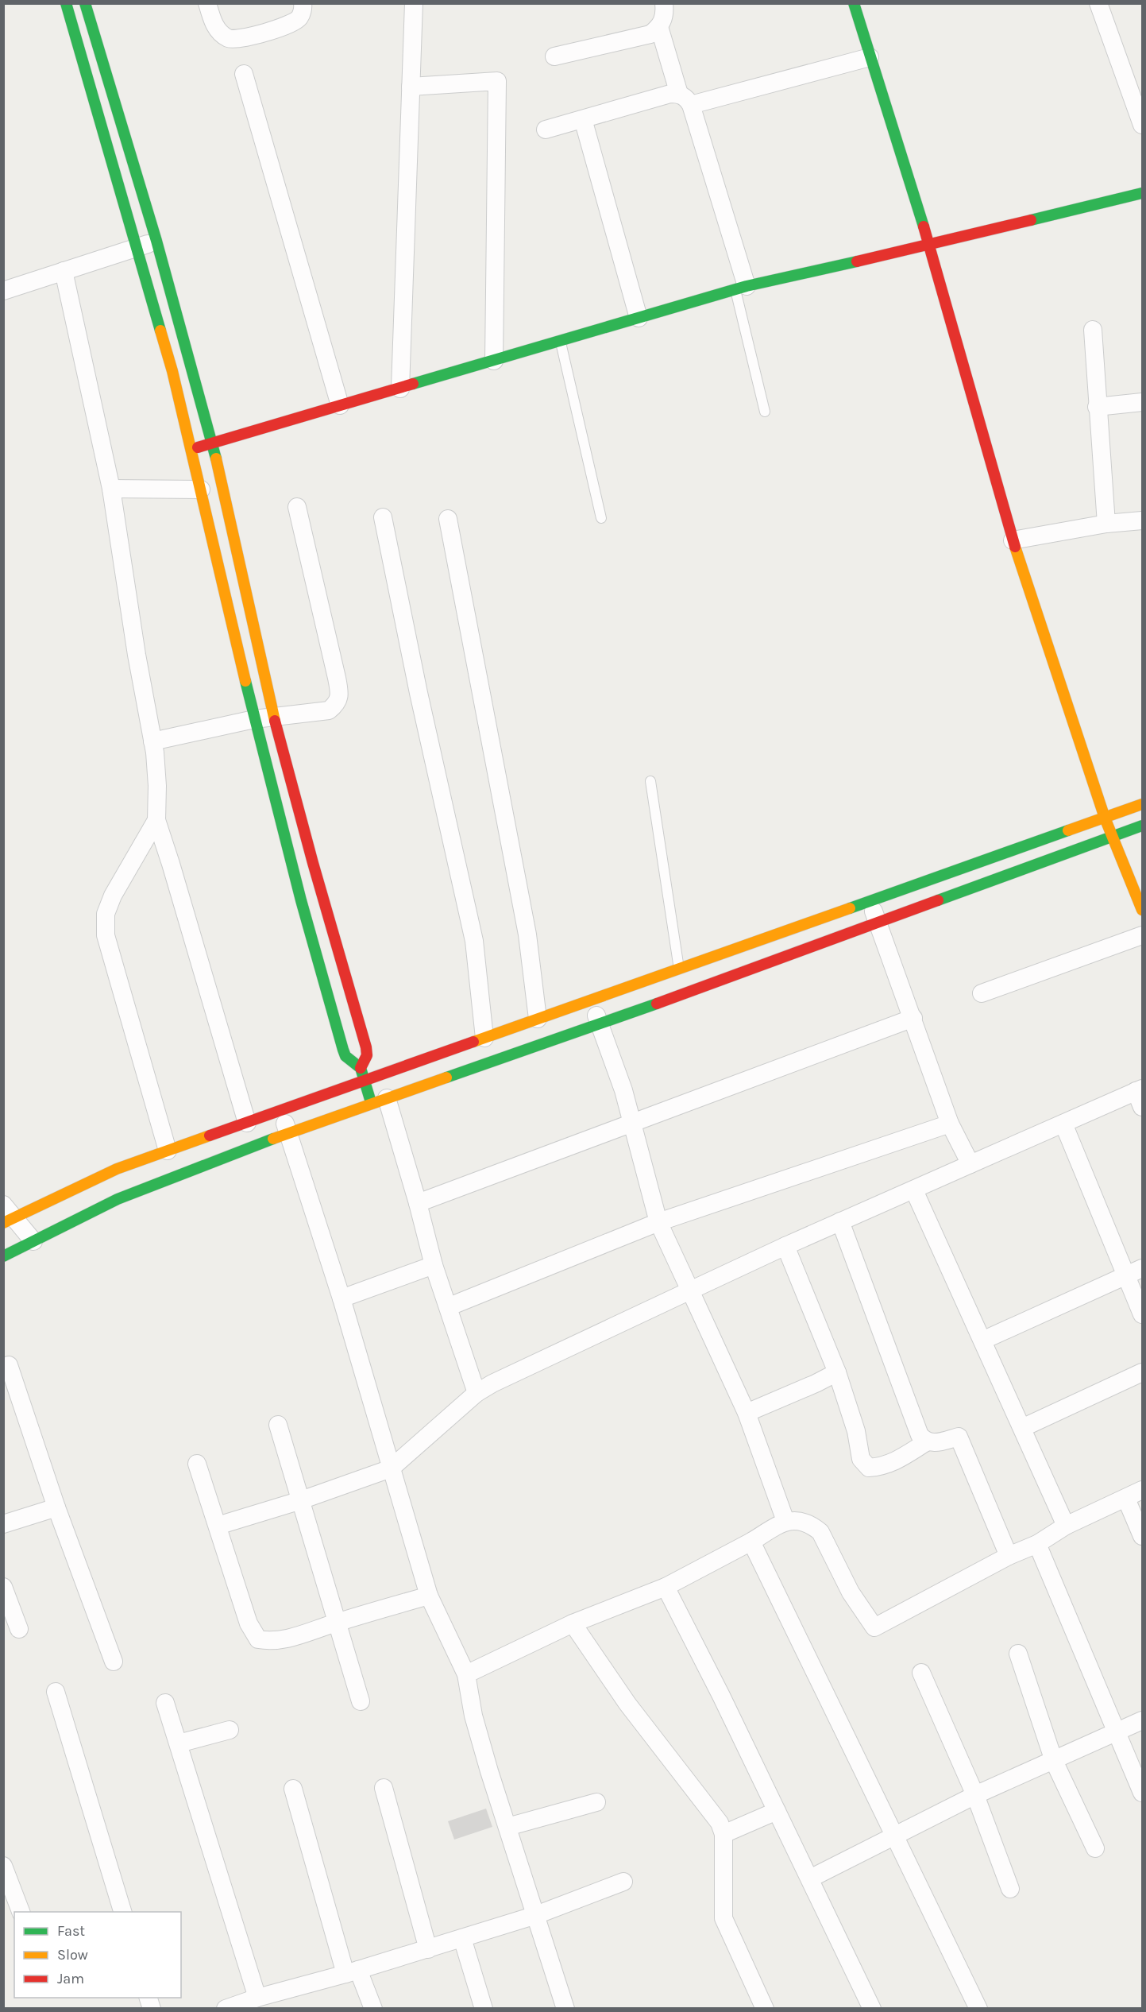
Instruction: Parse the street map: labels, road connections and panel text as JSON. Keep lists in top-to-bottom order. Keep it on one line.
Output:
{"legend":["Fast","Slow","Jam"]}
